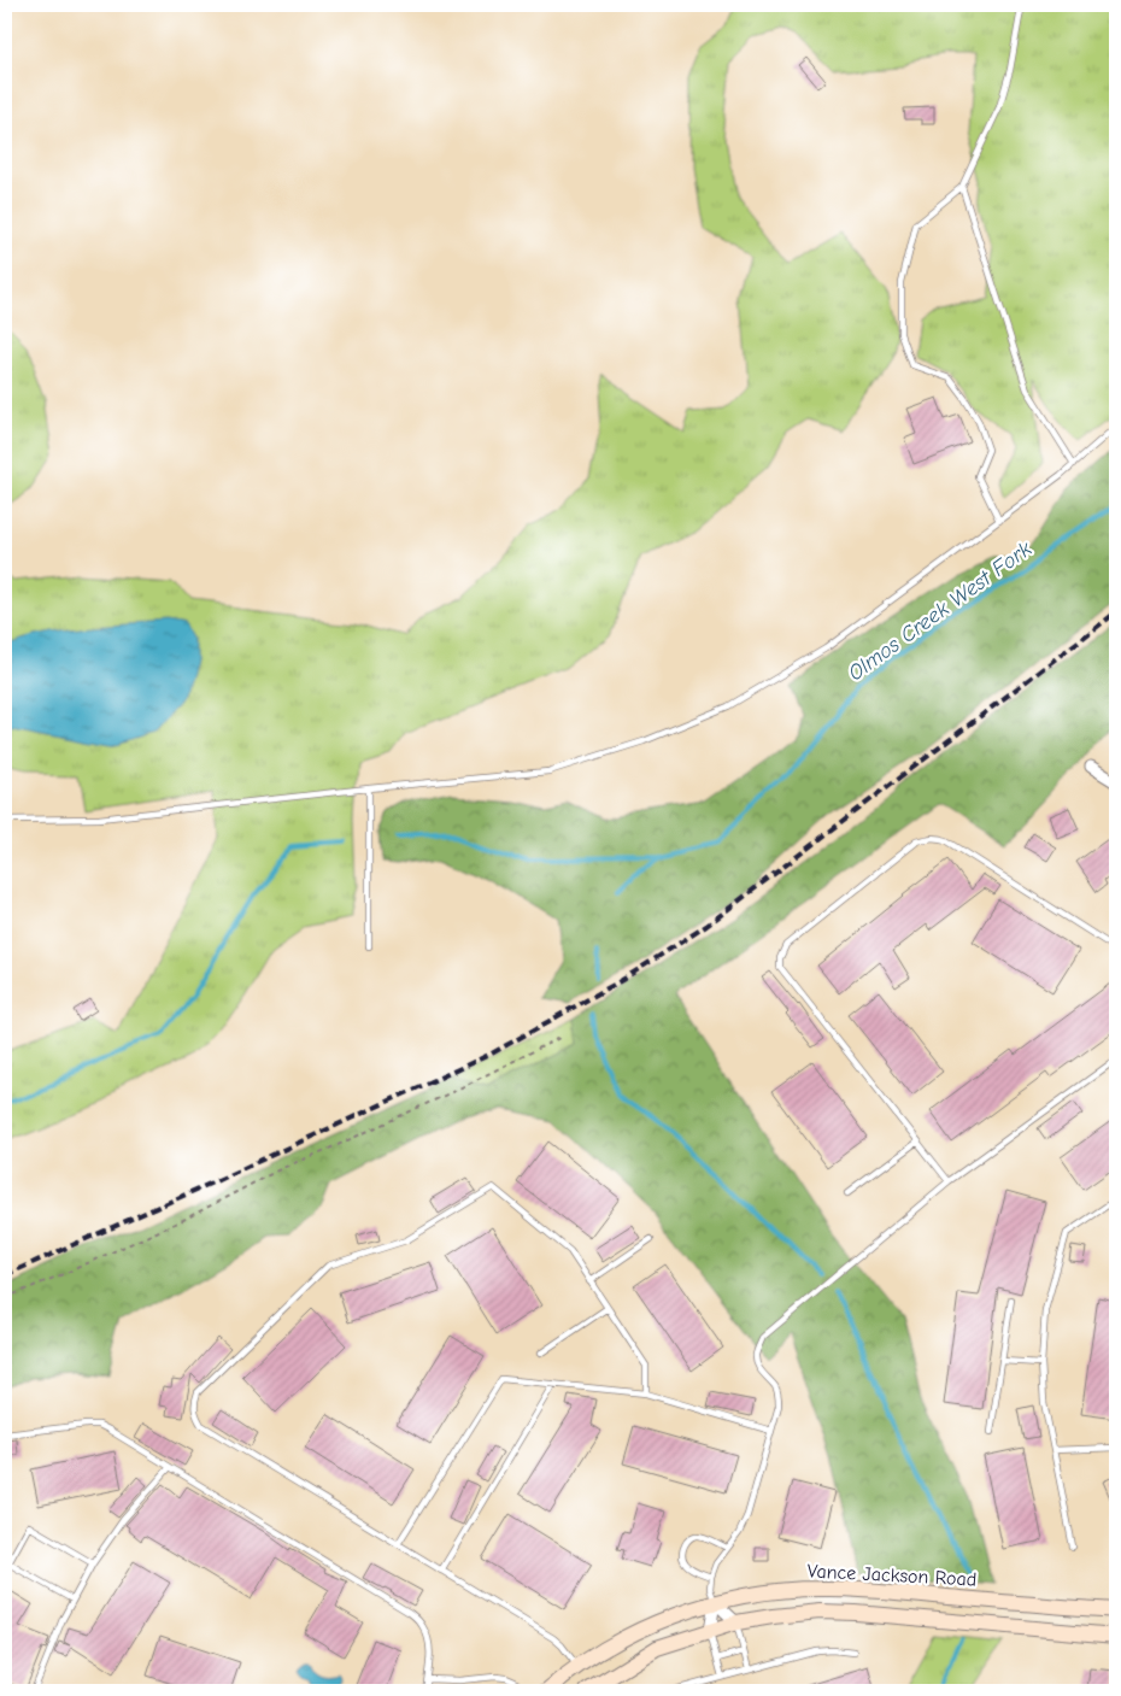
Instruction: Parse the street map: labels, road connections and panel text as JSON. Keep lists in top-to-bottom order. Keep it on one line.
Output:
{"streets":{"main road":["Vance Jackson Road"]},"water":["Olmos Creek West Fork"]}
